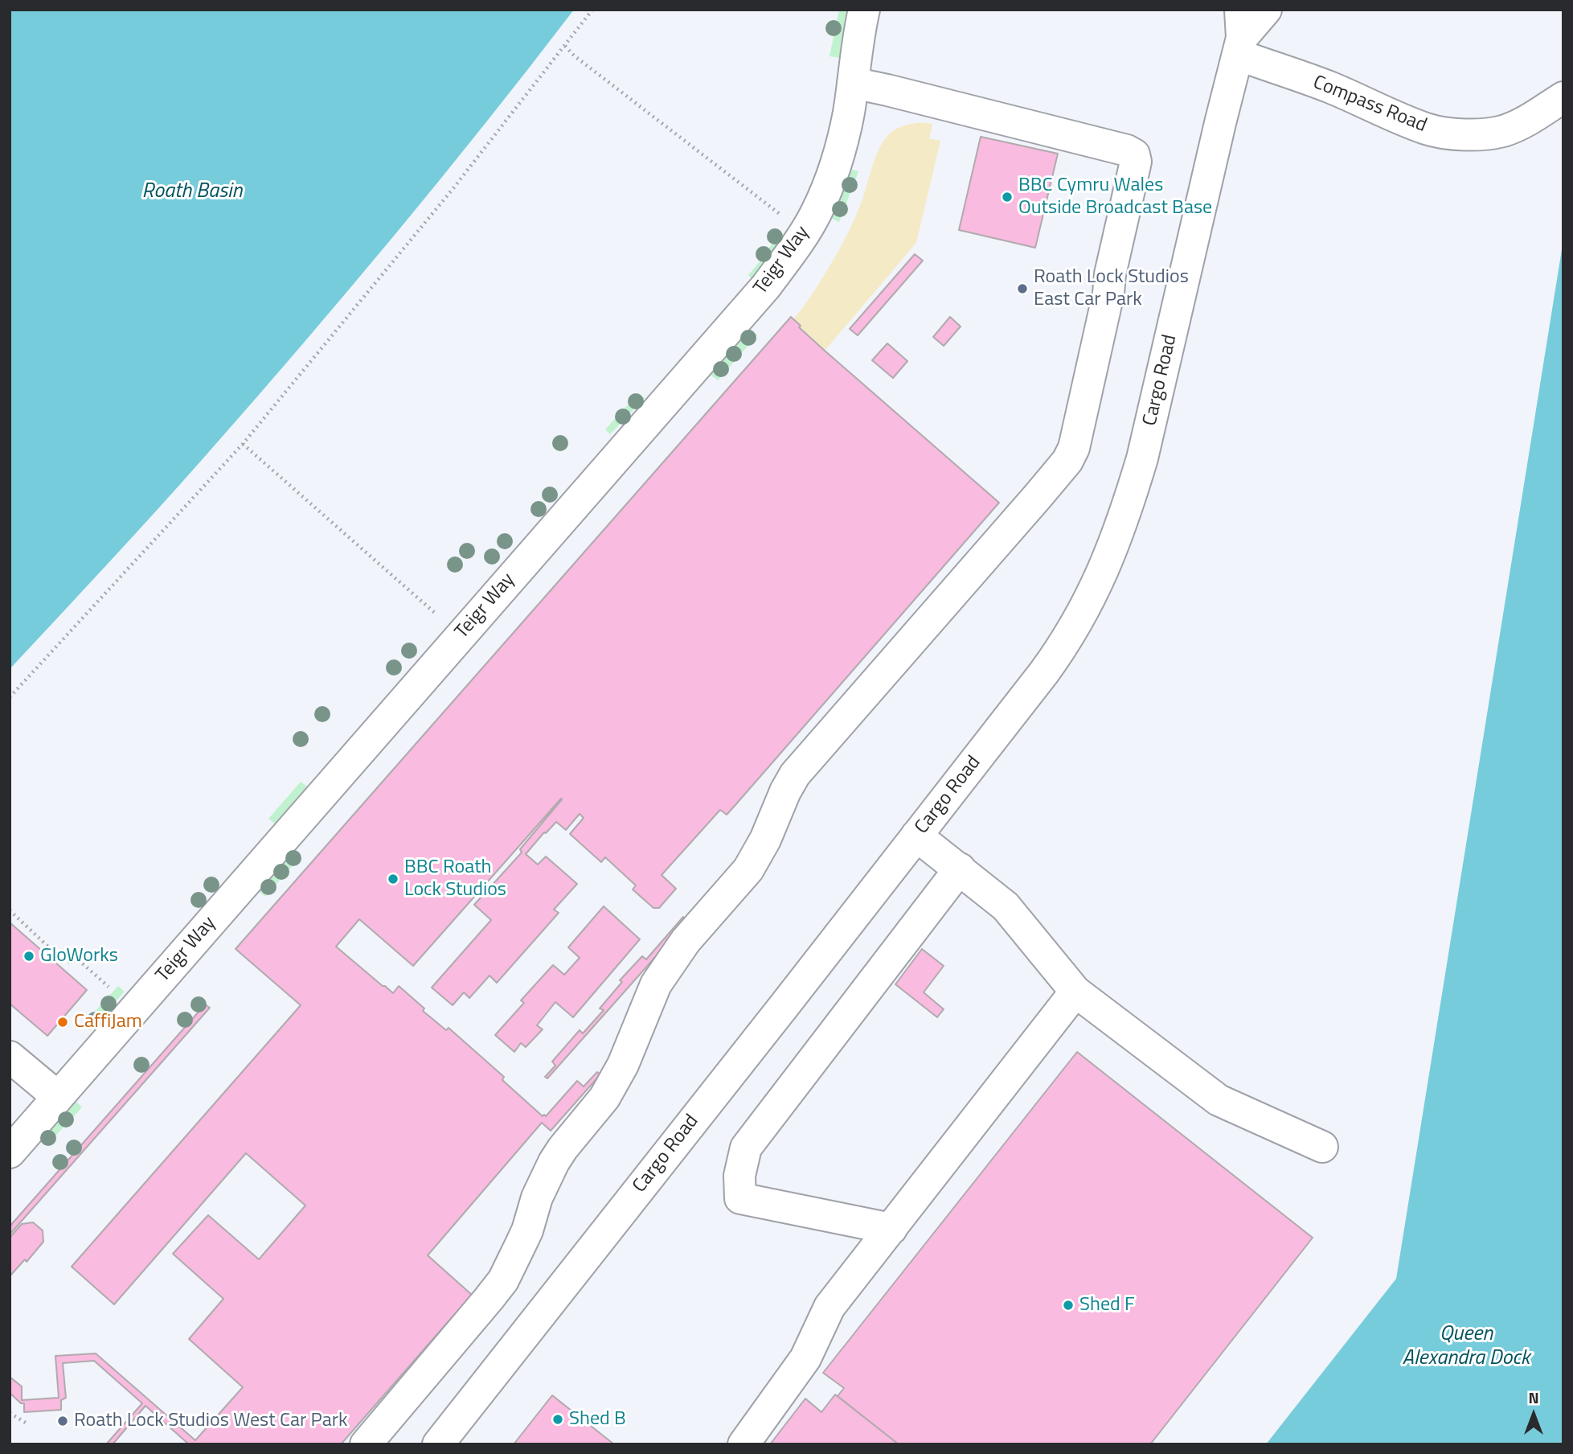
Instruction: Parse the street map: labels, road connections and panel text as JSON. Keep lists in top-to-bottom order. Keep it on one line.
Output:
{"streets":{"street":["Compass Road","Teigr Way","Cargo Road"]},"crossings":[["Compass Road","Cargo Road"]],"water":["Roath Basin","Queen Alexandra Dock"],"places":["BBC Cymru Wales Outside Broadcast Base","Roath Lock Studios East Car Park","BBC Roath Lock Studios","GloWorks","CaffiJam","Shed F","Shed B","Roath Lock Studios West Car Park"],"north":"top"}
